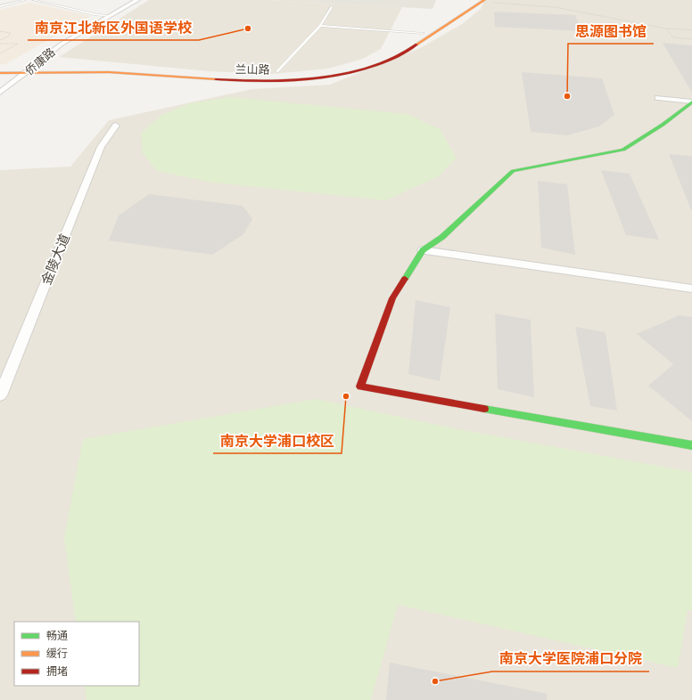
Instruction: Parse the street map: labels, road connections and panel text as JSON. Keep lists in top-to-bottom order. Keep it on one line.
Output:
{"streets":{"street":["侨康路","兰山路","金陵大道"]},"crossings":[["侨康路","兰山路"]],"places":["南京江北新区外国语学校","思源图书馆","南京大学浦口校区","南京大学医院浦口分院"],"legend":["畅通","缓行","拥堵"]}
